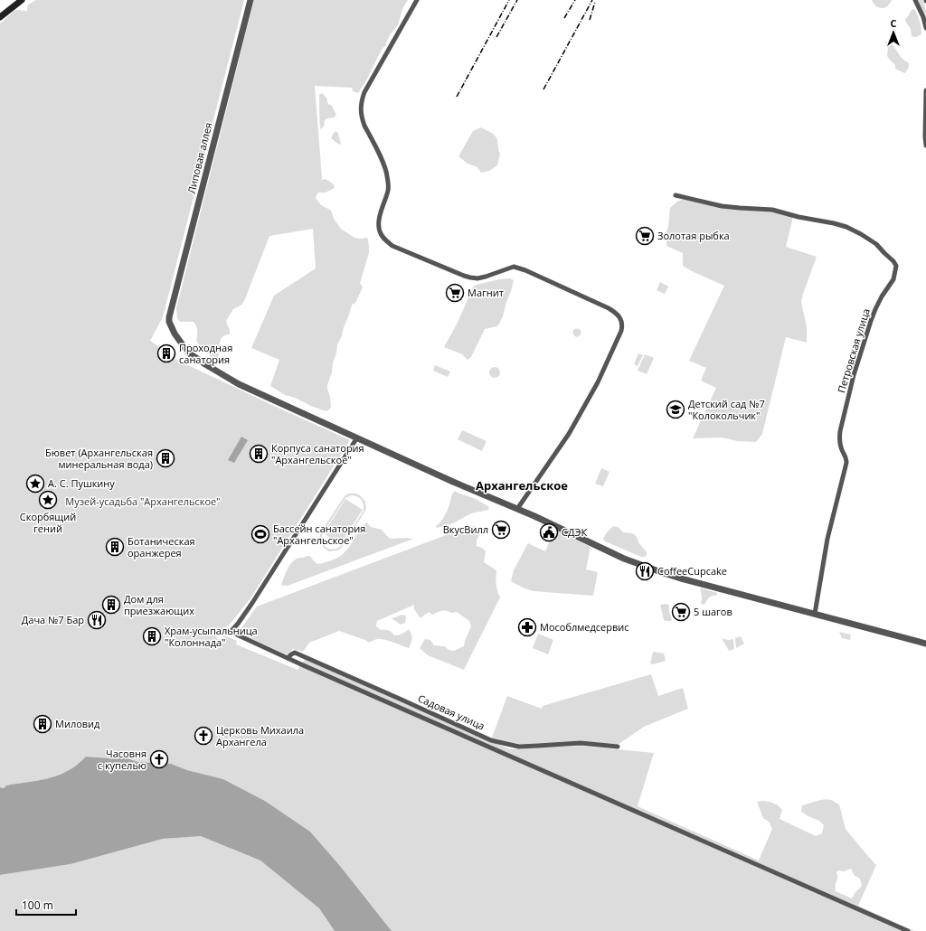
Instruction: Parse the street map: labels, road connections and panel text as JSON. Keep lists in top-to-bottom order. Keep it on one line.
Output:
{"streets":{"street":["Липовая аллея","Петровская улица","Садовая улица"]},"districts":["Архангельское"],"parks":["Музей-усадьба \"Архангельское\""],"places":{"supermarket":["Золотая рыбка","Магнит","ВкусВилл","5 шагов"],"building":["Проходная санатория","Корпуса санатория \"Архангельское\"","Бювет (Архангельская минеральная вода)","Ботаническая оранжерея","Дом для приезжающих","Храм-усыпальница \"Колоннада\"","Миловид"],"school or university":["Детский сад №7 \"Колокольчик\""],"place":["А. С. Пушкину","Скорбящий гений"],"public building":["СДЭК"],"sports":["Бассейн санатория \"Архангельское\""],"restaurant":["CoffeeCupcake","Дача №7 Бар"],"pharmacy":["Мособлмедсервис"],"church":["Церковь Михаила Архангела","Часовня с купелью"]},"scale_bar":"100 m","north":"top"}
